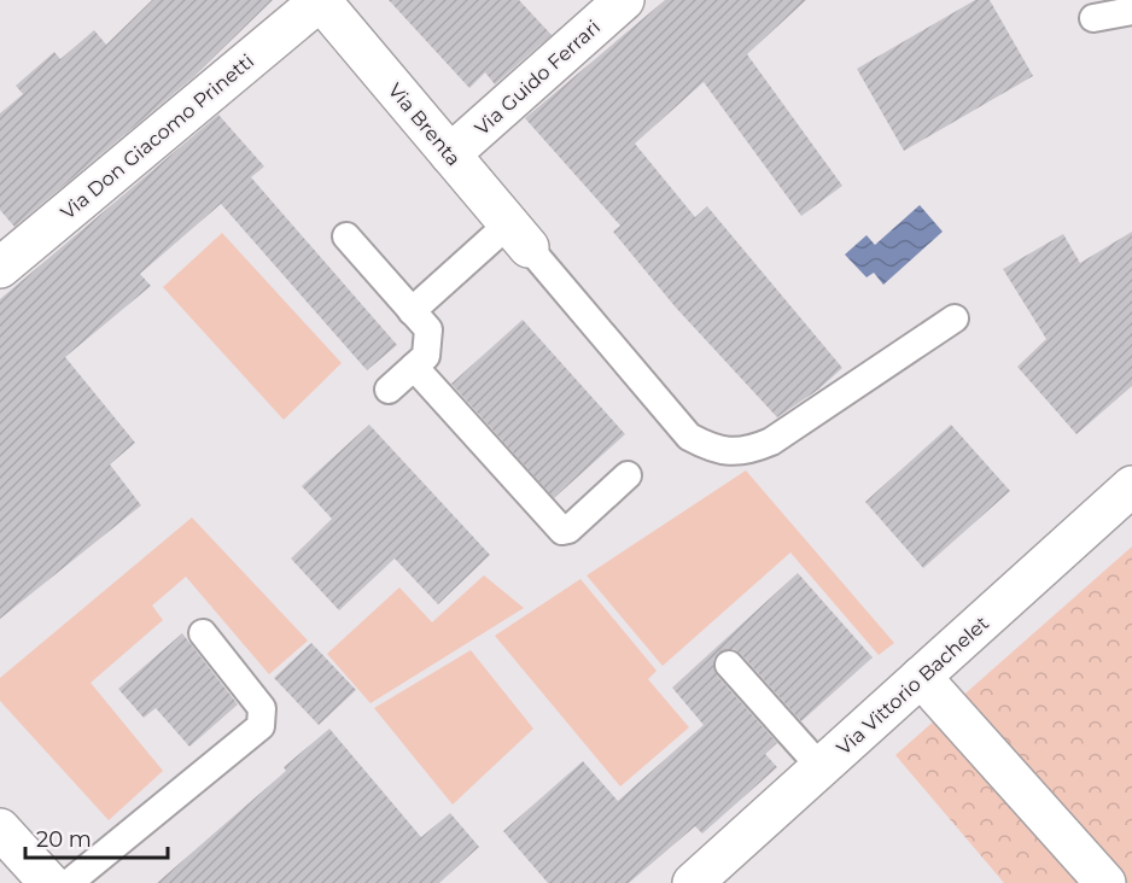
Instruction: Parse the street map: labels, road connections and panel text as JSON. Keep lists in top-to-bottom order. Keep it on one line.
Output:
{"streets":{"street":["Via Guido Ferrari","Via Brenta","Via Don Giacomo Prinetti","Via Vittorio Bachelet"]},"crossings":[["Via Guido Ferrari","Via Brenta"],["Via Brenta","Via Don Giacomo Prinetti"]],"scale_bar":"20 m"}
